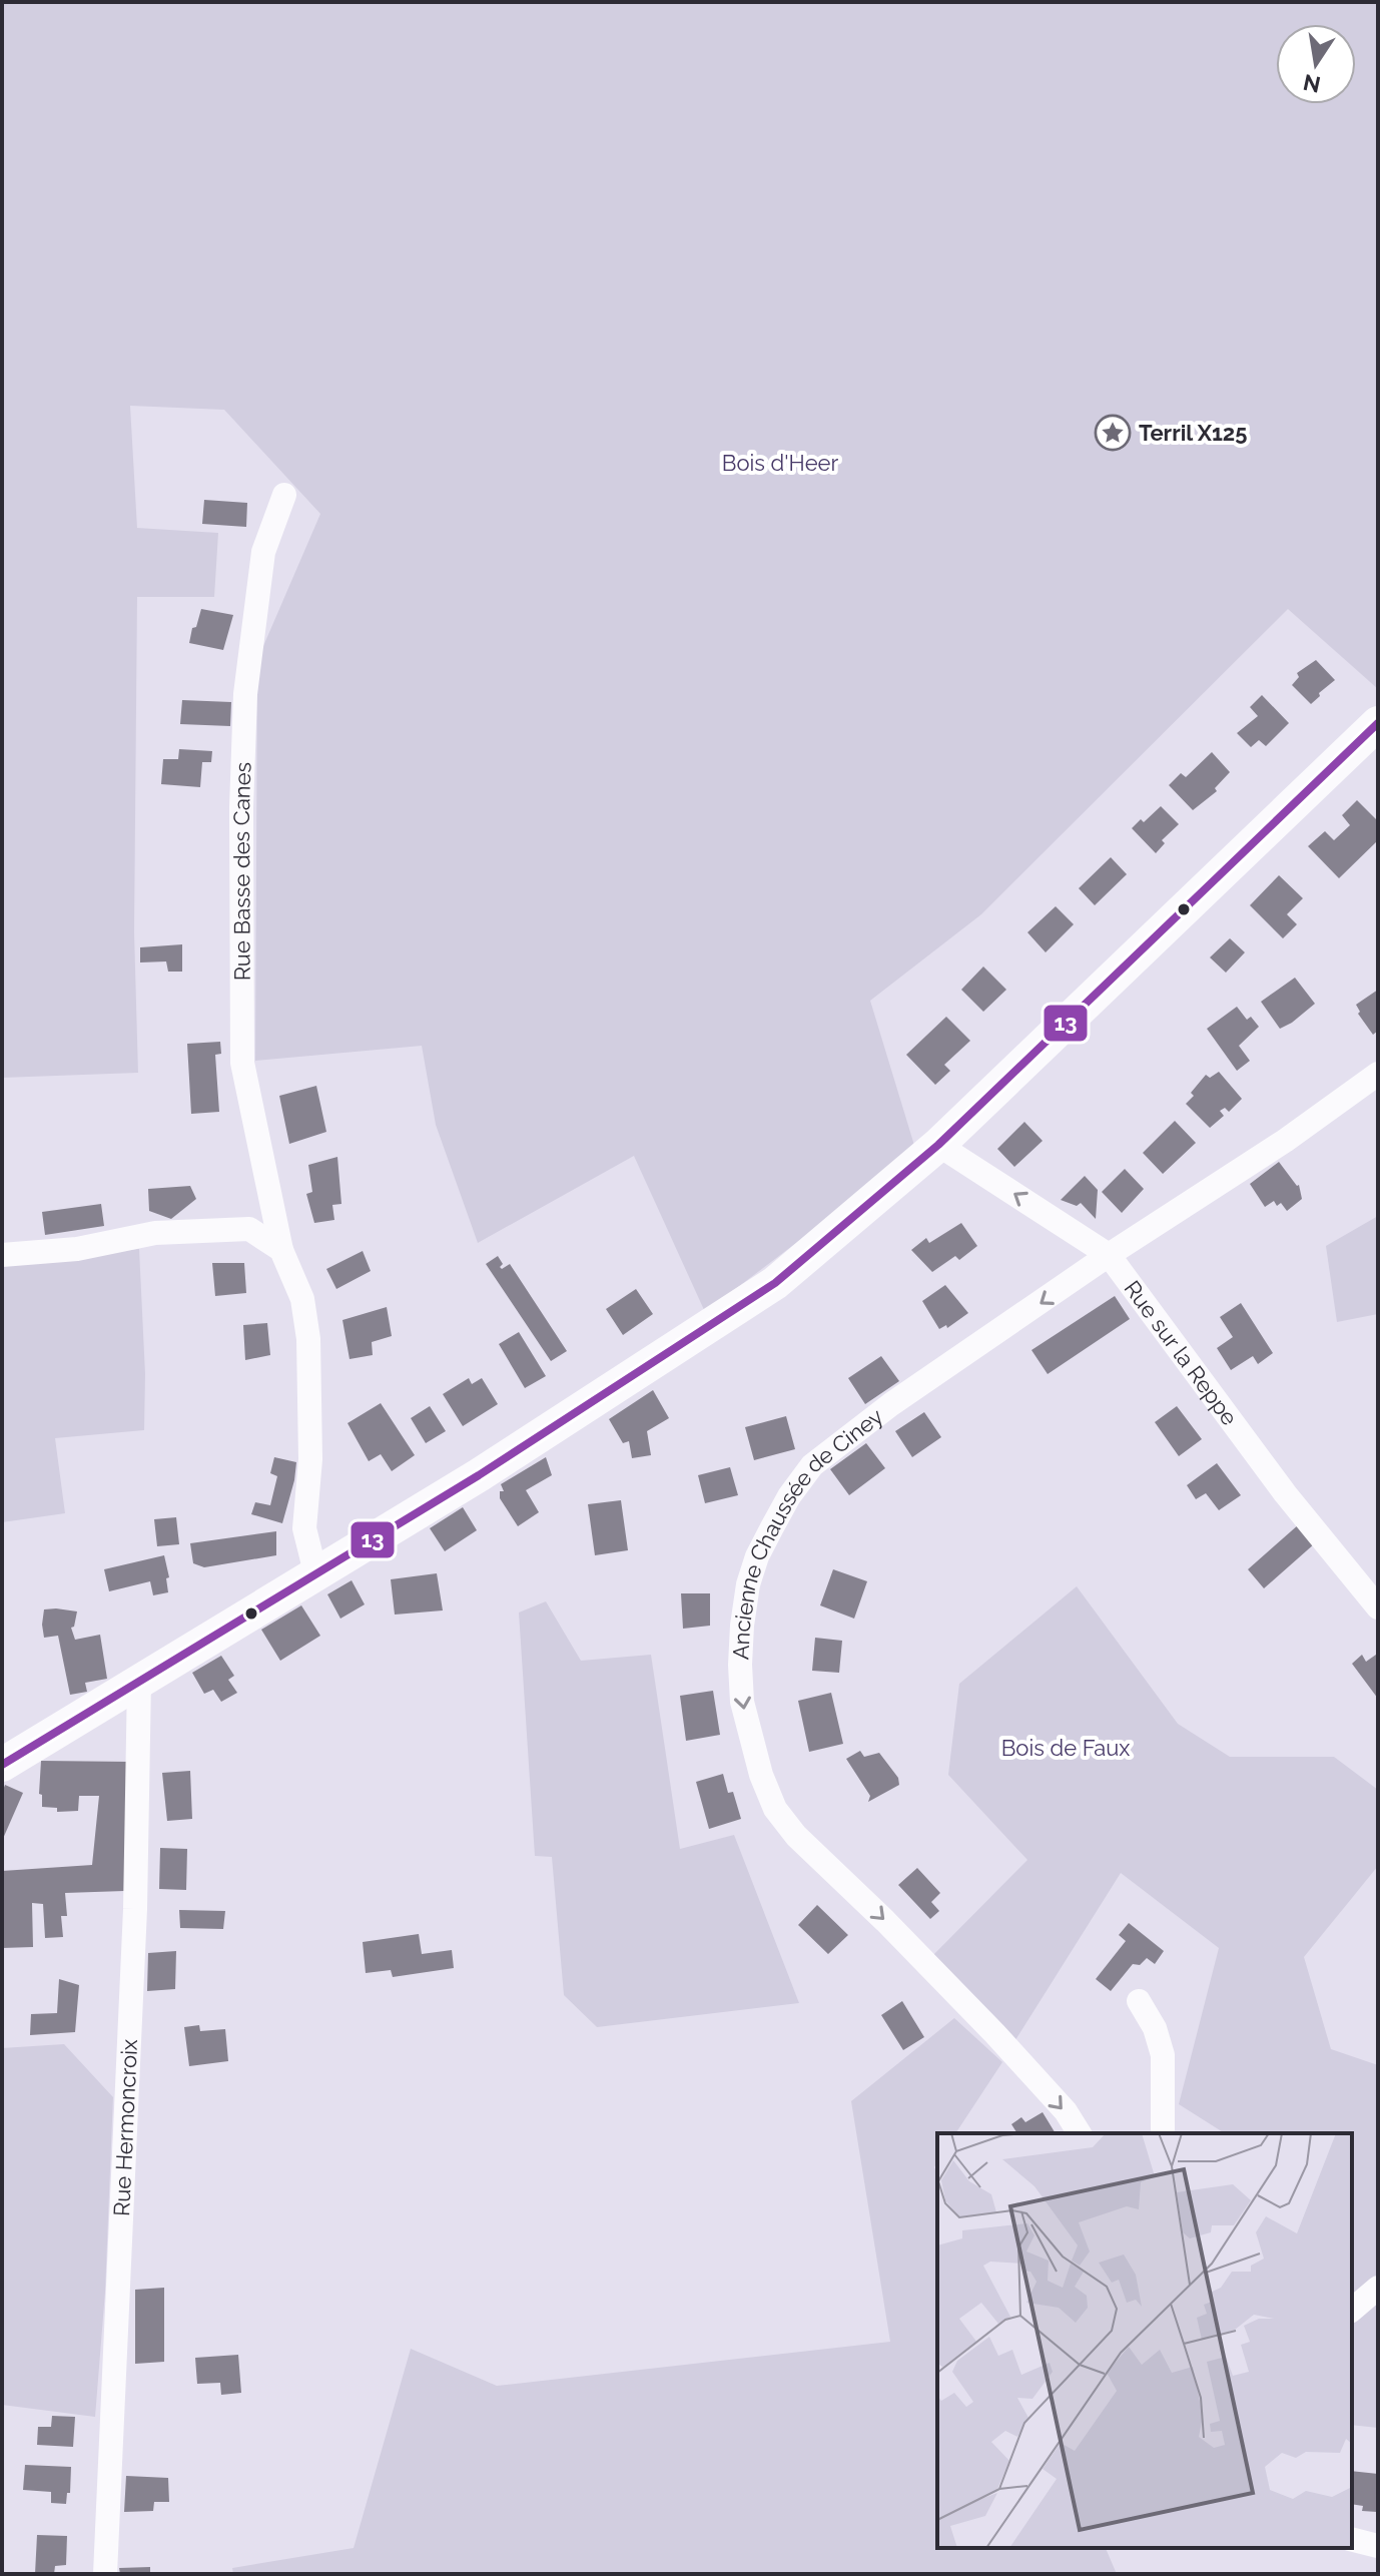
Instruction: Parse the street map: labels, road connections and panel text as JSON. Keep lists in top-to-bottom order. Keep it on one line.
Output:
{"streets":{"street":["Rue Basse des Canes","Rue sur la Reppe","Ancienne Chaussée de Ciney","Rue Hermoncroix"]},"crossings":[["Rue sur la Reppe","Ancienne Chaussée de Ciney"]],"parks":["Bois d'Heer","Bois de Faux"],"places":{"place":["Terril X125"]},"lines":["transit line 13"],"north":"bottom"}
